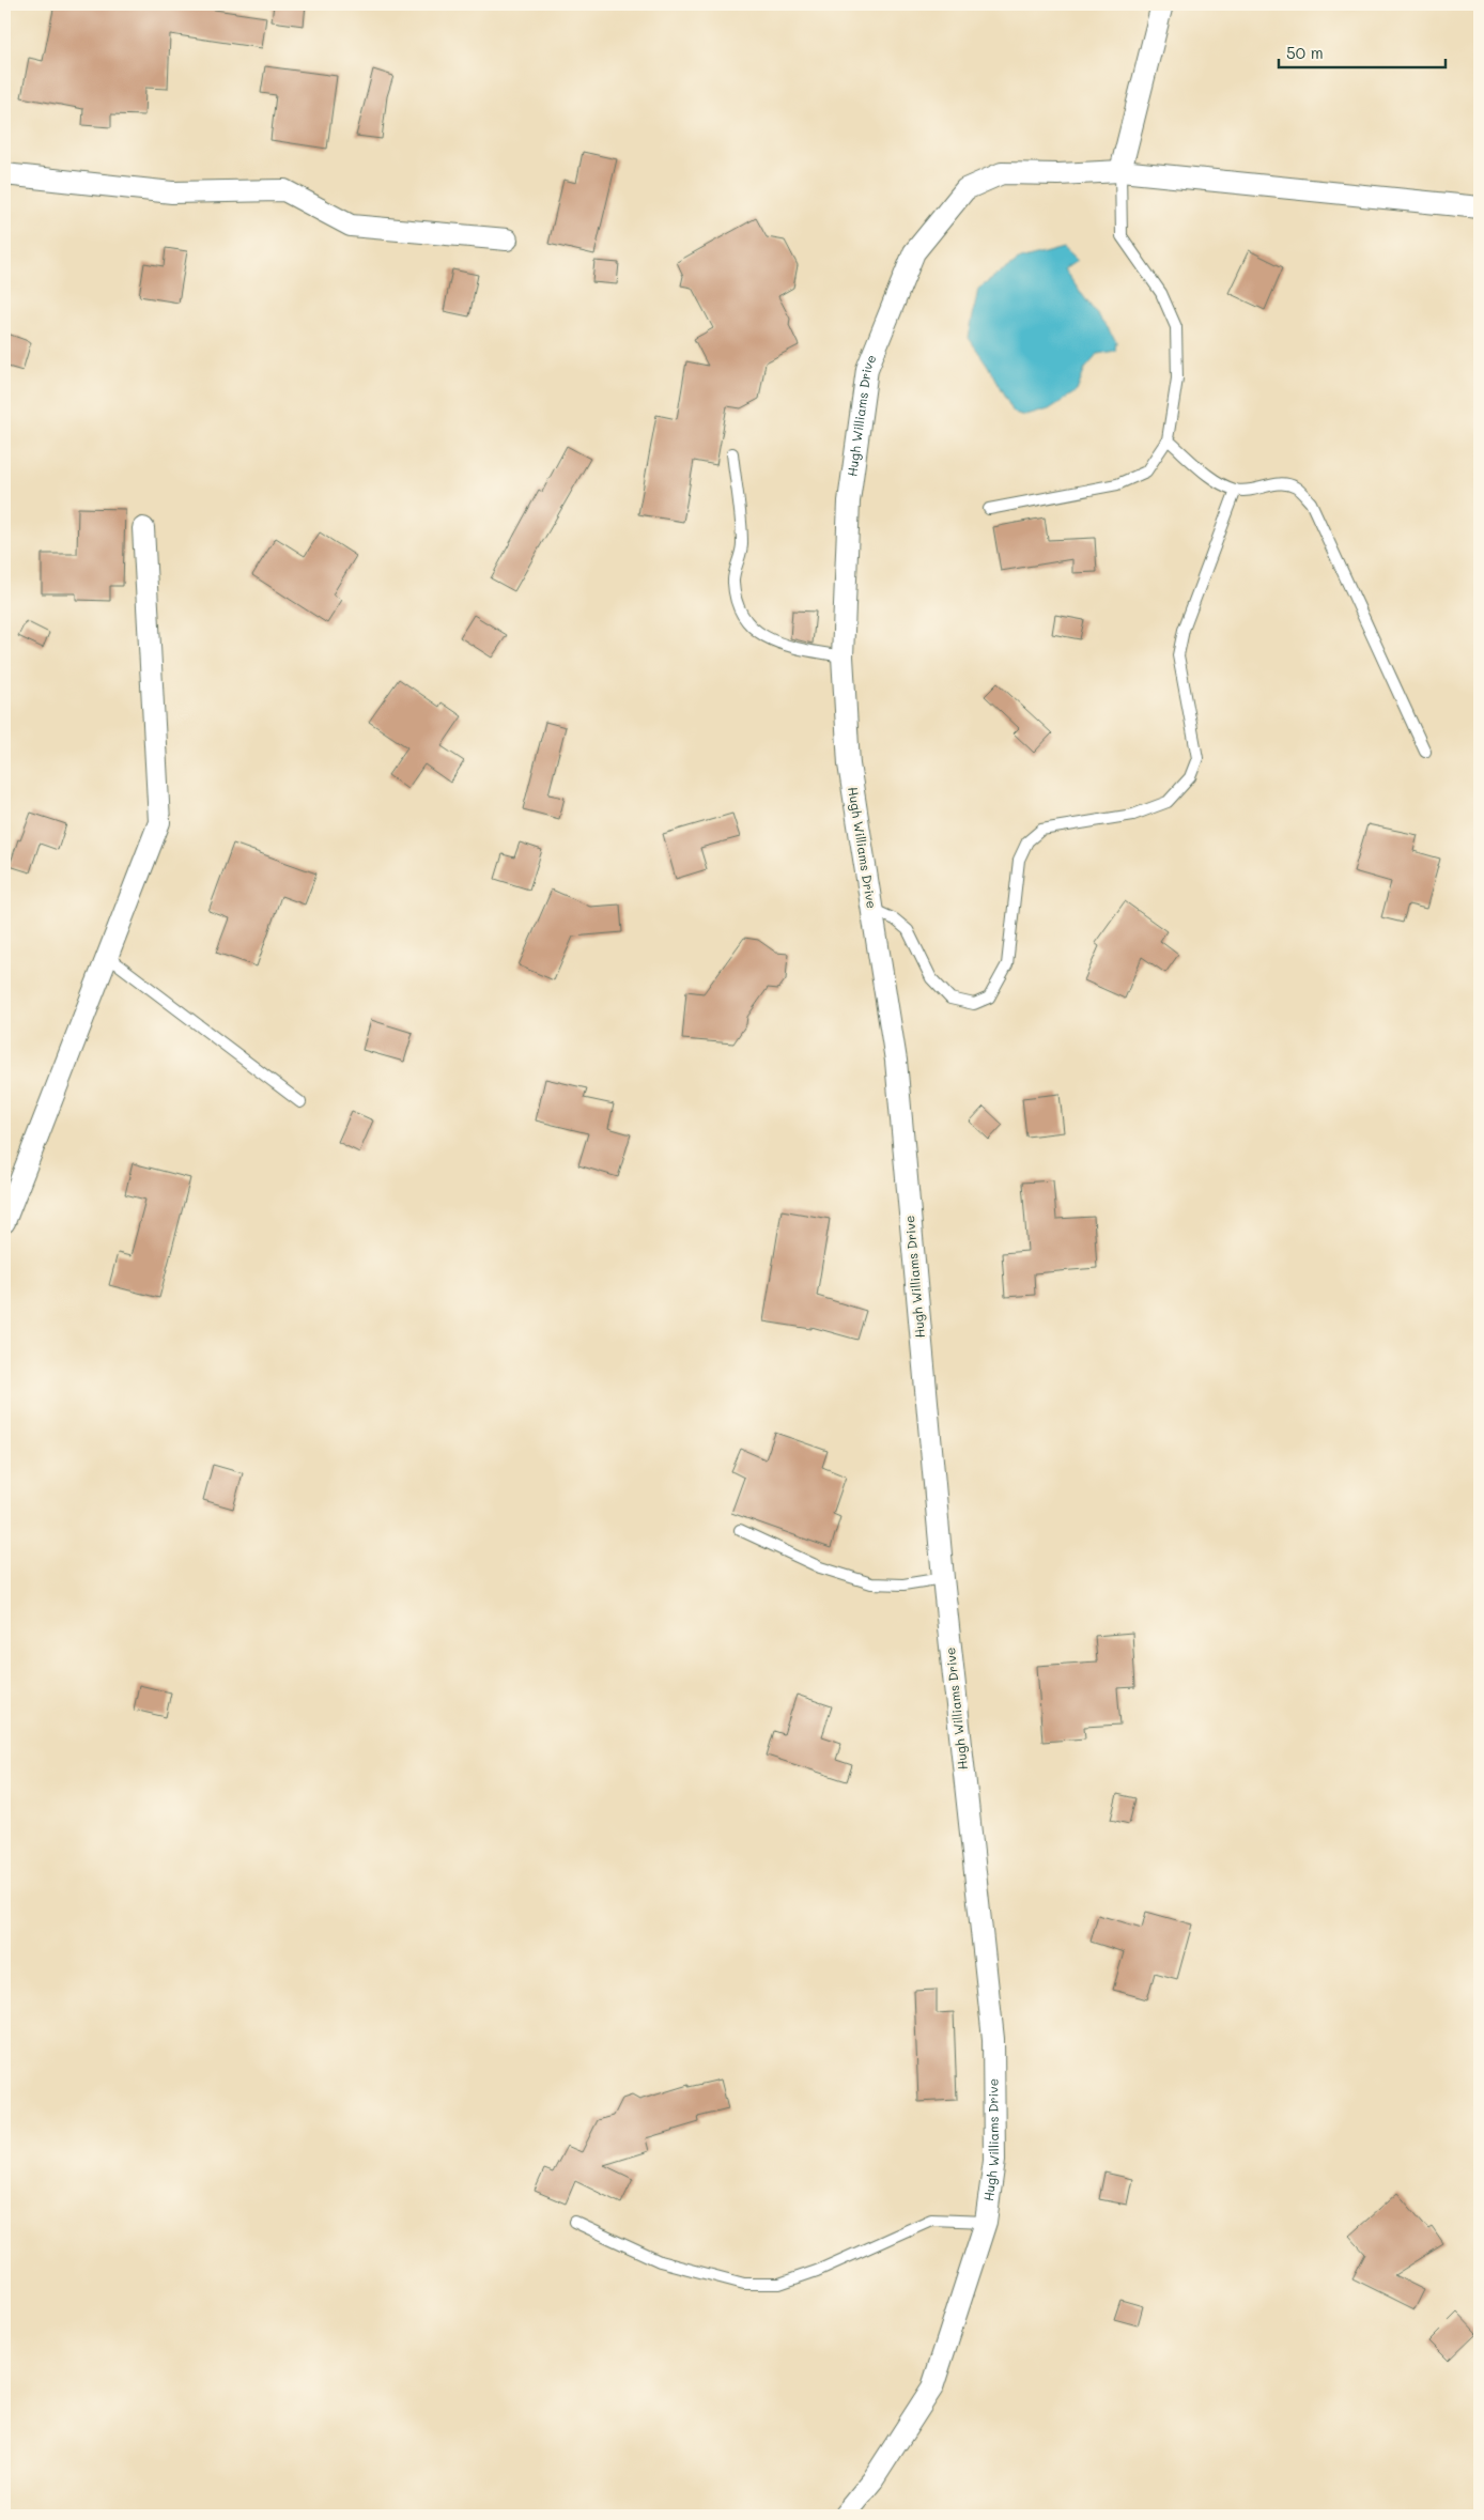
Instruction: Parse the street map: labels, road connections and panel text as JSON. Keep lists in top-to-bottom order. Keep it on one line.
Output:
{"streets":{"street":["Hugh Williams Drive"]},"scale_bar":"50 m"}
